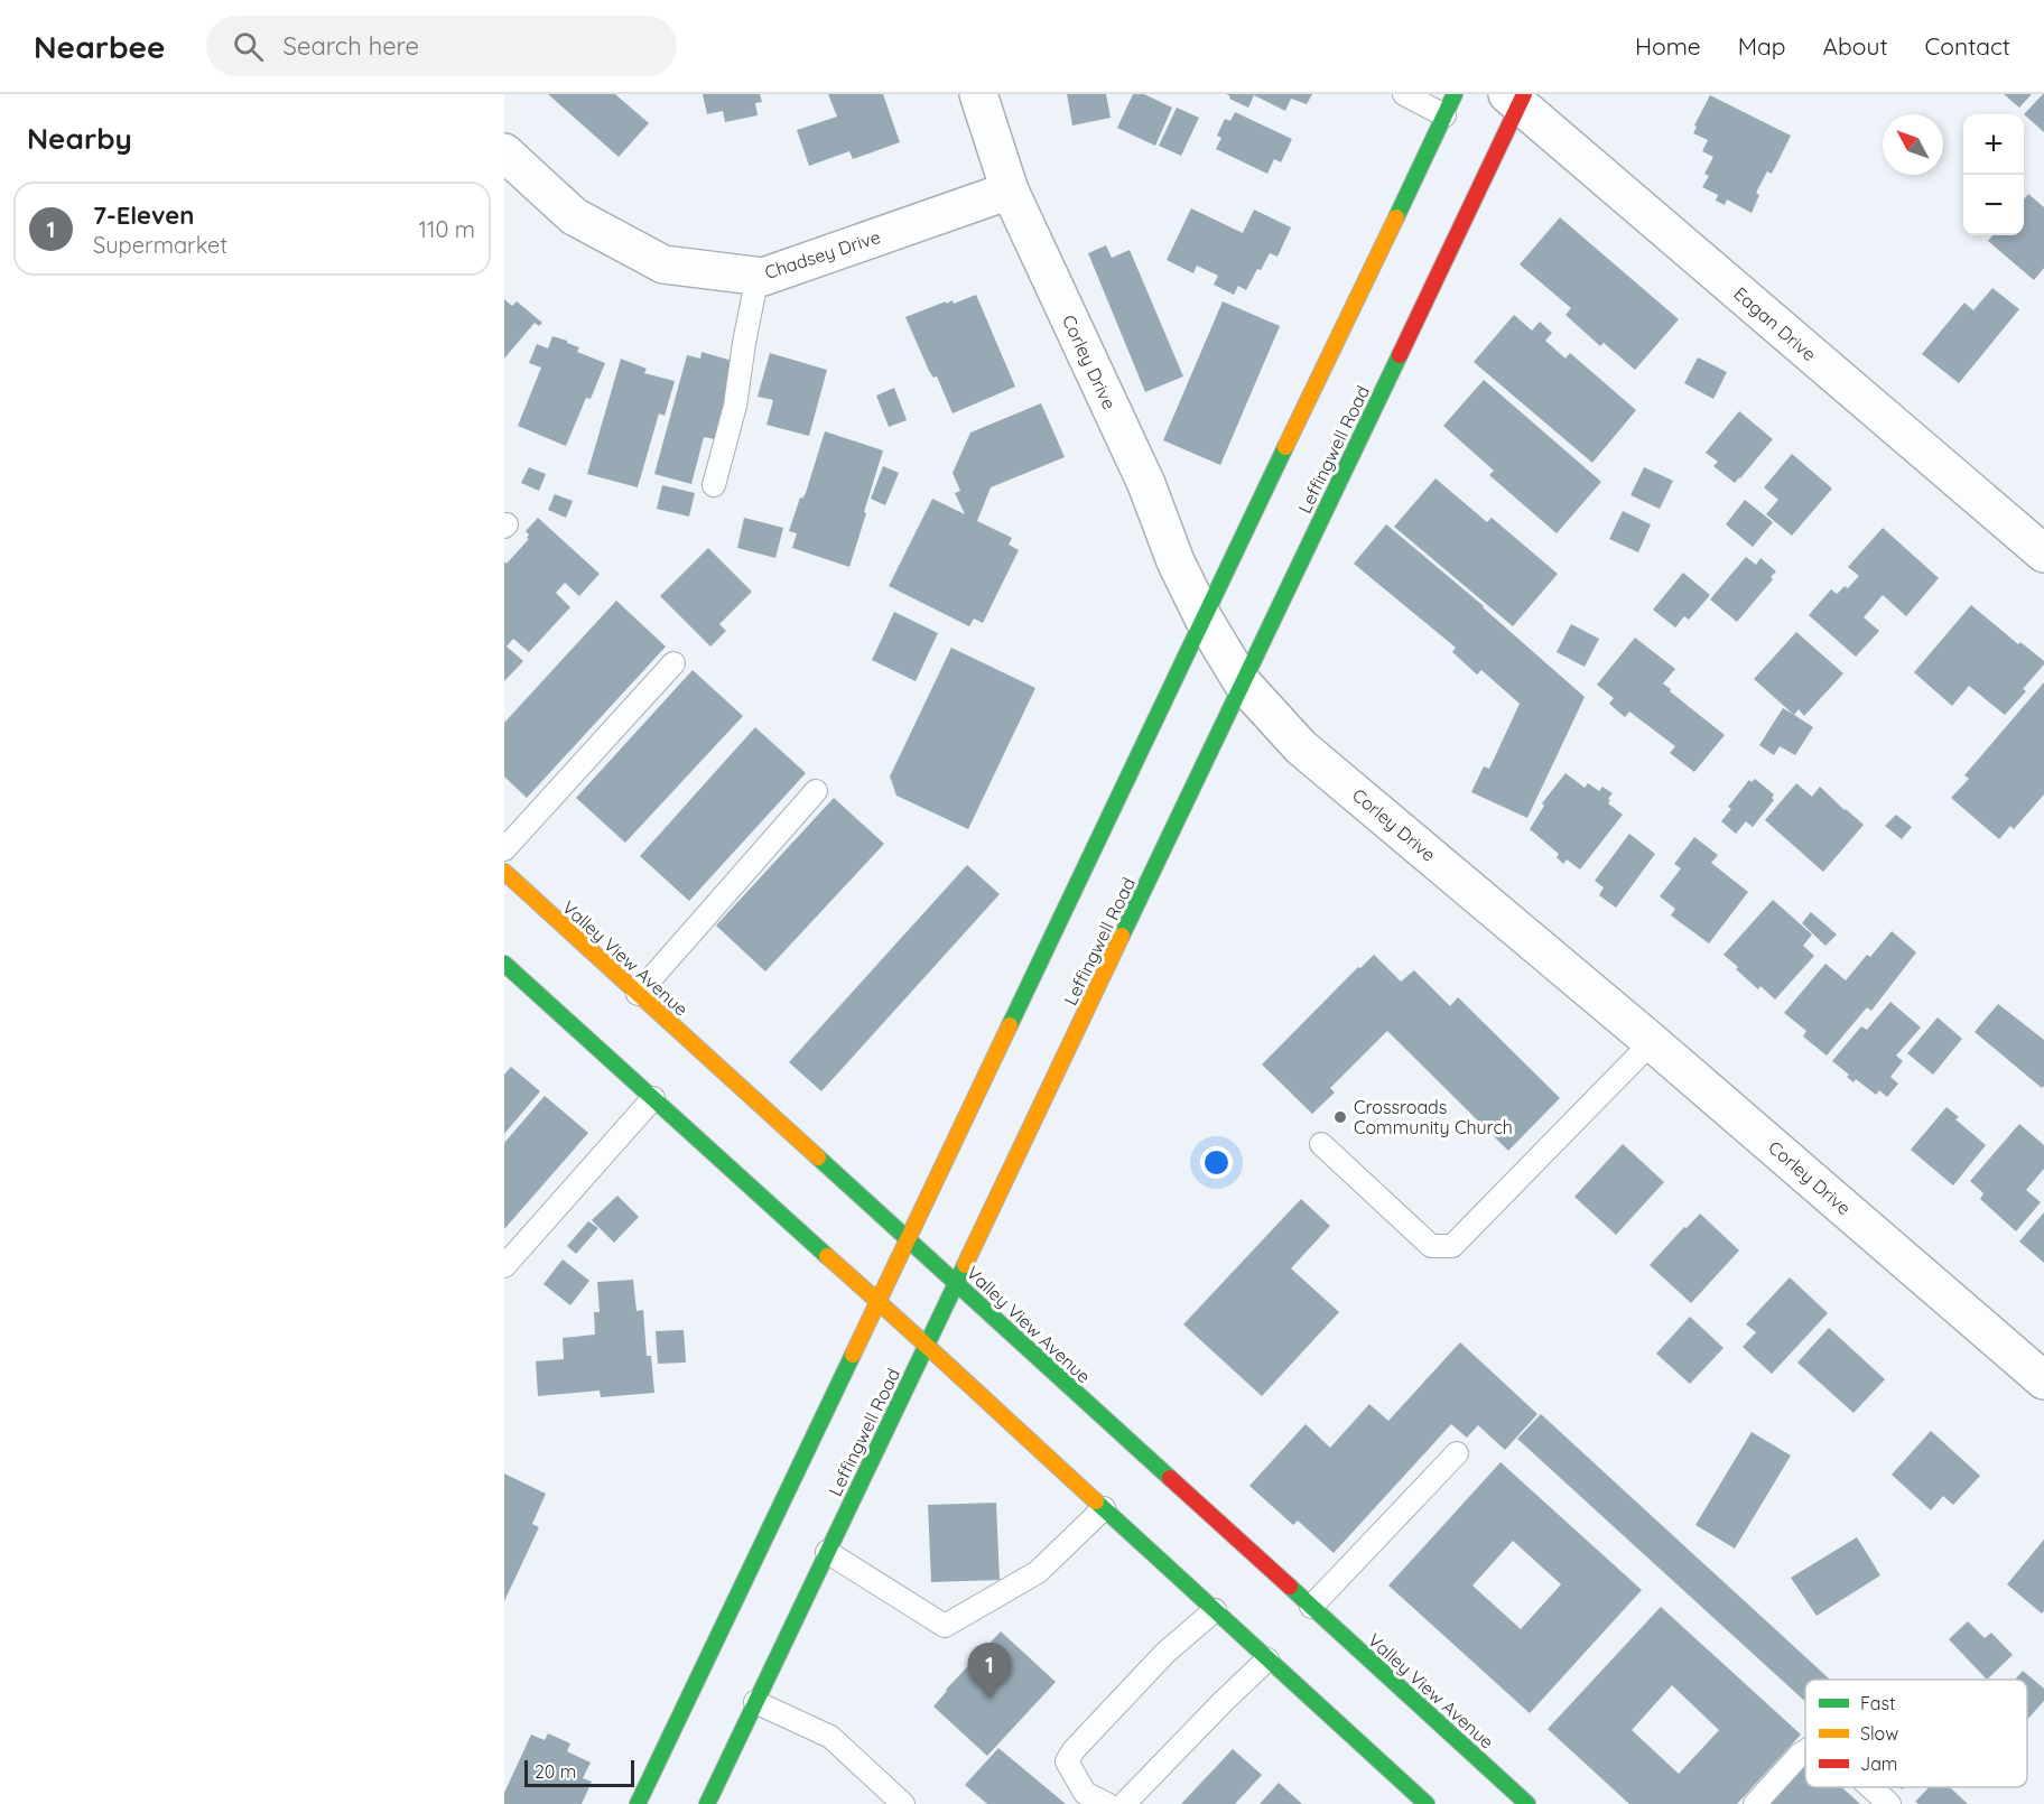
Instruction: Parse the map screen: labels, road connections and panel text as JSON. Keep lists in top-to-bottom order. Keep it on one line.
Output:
{"streets":{"main road":["Leffingwell Road","Valley View Avenue"],"street":["Chadsey Drive","Eagan Drive","Corley Drive"]},"crossings":[["Chadsey Drive","Corley Drive"],["Eagan Drive","Leffingwell Road"],["Corley Drive","Leffingwell Road"],["Leffingwell Road","Valley View Avenue"]],"places":["Crossroads Community Church"],"legend":["Fast","Slow","Jam"],"scale_bar":"20 m","north":"top left","page":{"header":"Nearbee","search":"Search here","nav":["Home","Map","About","Contact"],"heading":"Nearby","map_buttons":["+","−"],"list":[{"mark":"1","name":"7-Eleven","note":"Supermarket","value":"110 m"}],"pins":"1","scale":"20 m"}}
